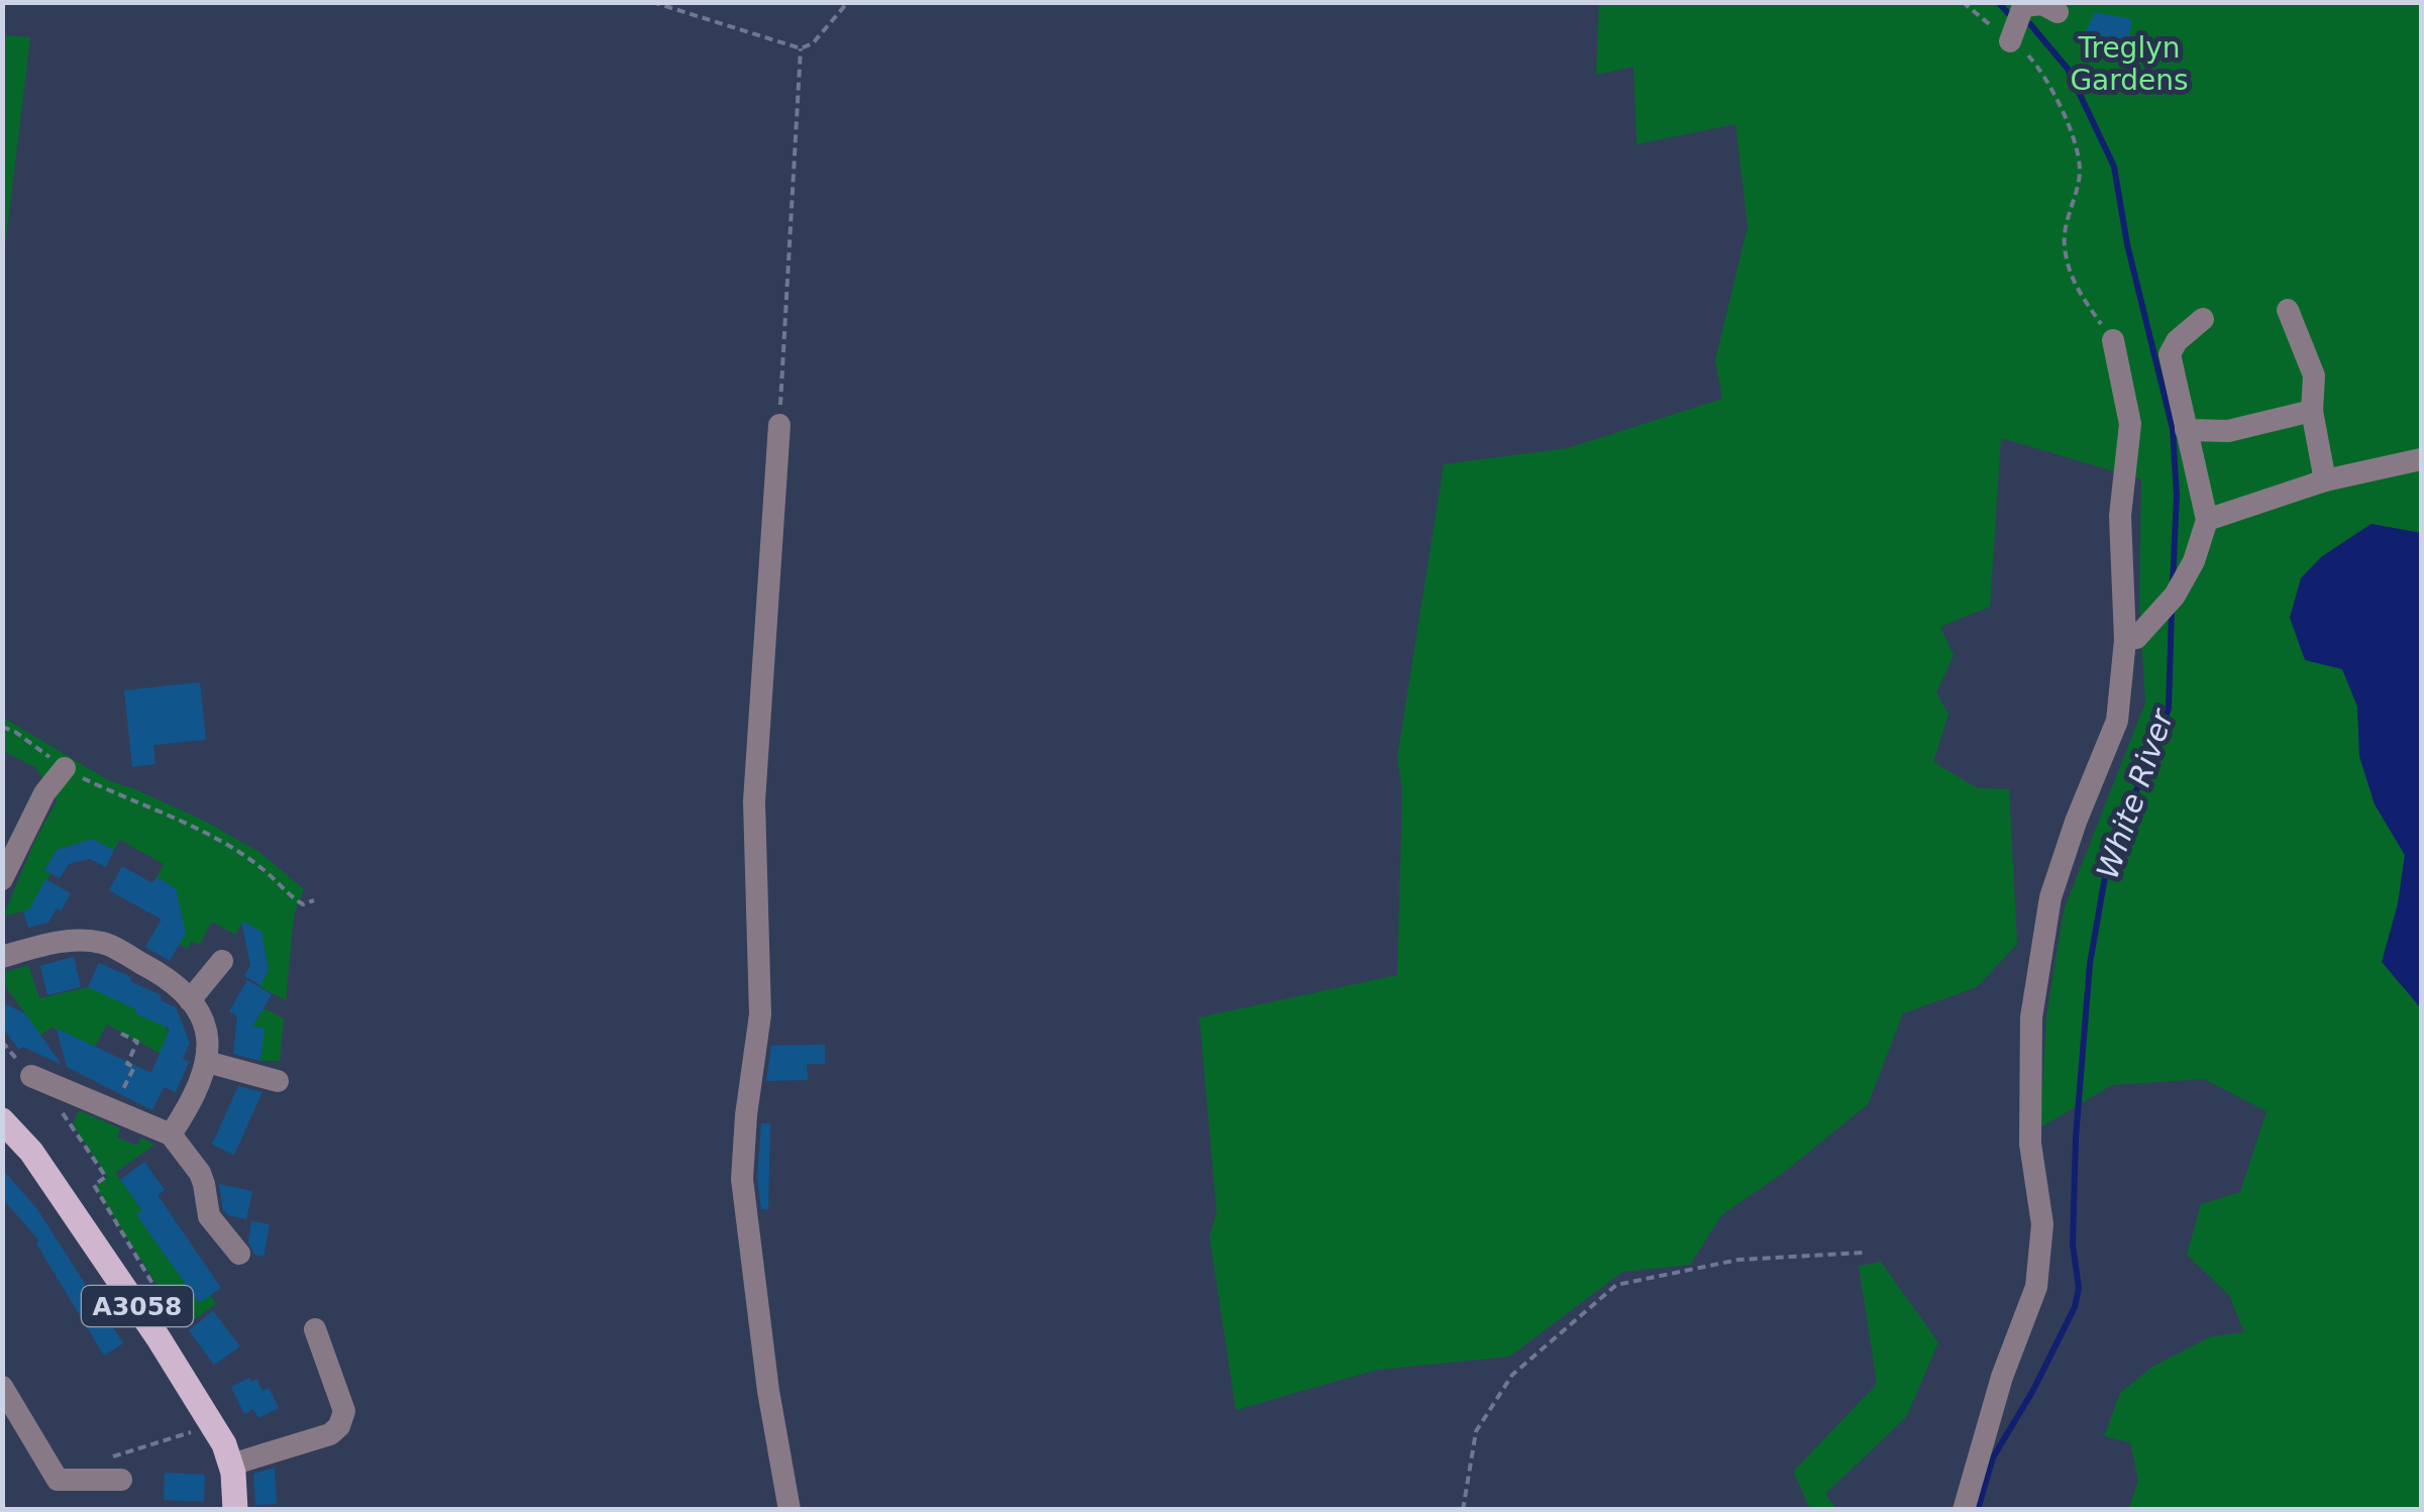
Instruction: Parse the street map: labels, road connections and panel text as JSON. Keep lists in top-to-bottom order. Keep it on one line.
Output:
{"streets":{"main road":["A3058"]},"water":["White River"],"parks":["Treglyn Gardens"]}
